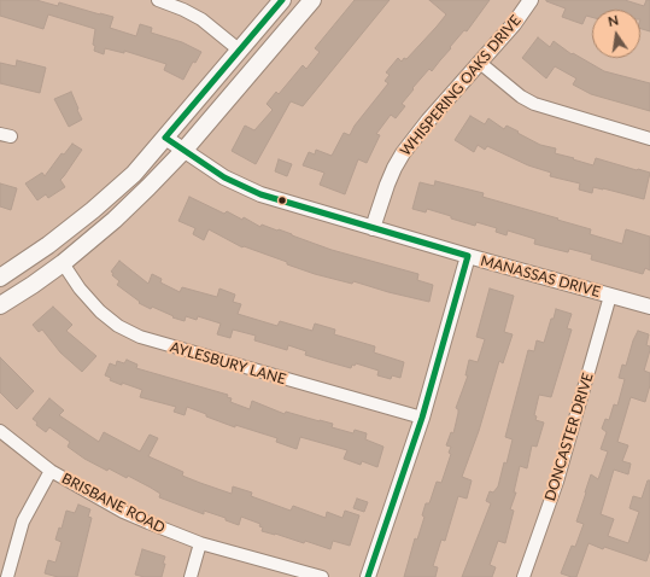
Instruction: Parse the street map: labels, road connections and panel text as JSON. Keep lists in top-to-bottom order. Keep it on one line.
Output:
{"streets":{"street":["WHISPERING OAKS DRIVE","MANASSAS DRIVE","AYLESBURY LANE","DONCASTER DRIVE","BRISBANE ROAD"]},"crossings":[["WHISPERING OAKS DRIVE","MANASSAS DRIVE"],["MANASSAS DRIVE","DONCASTER DRIVE"]],"north":"top"}
